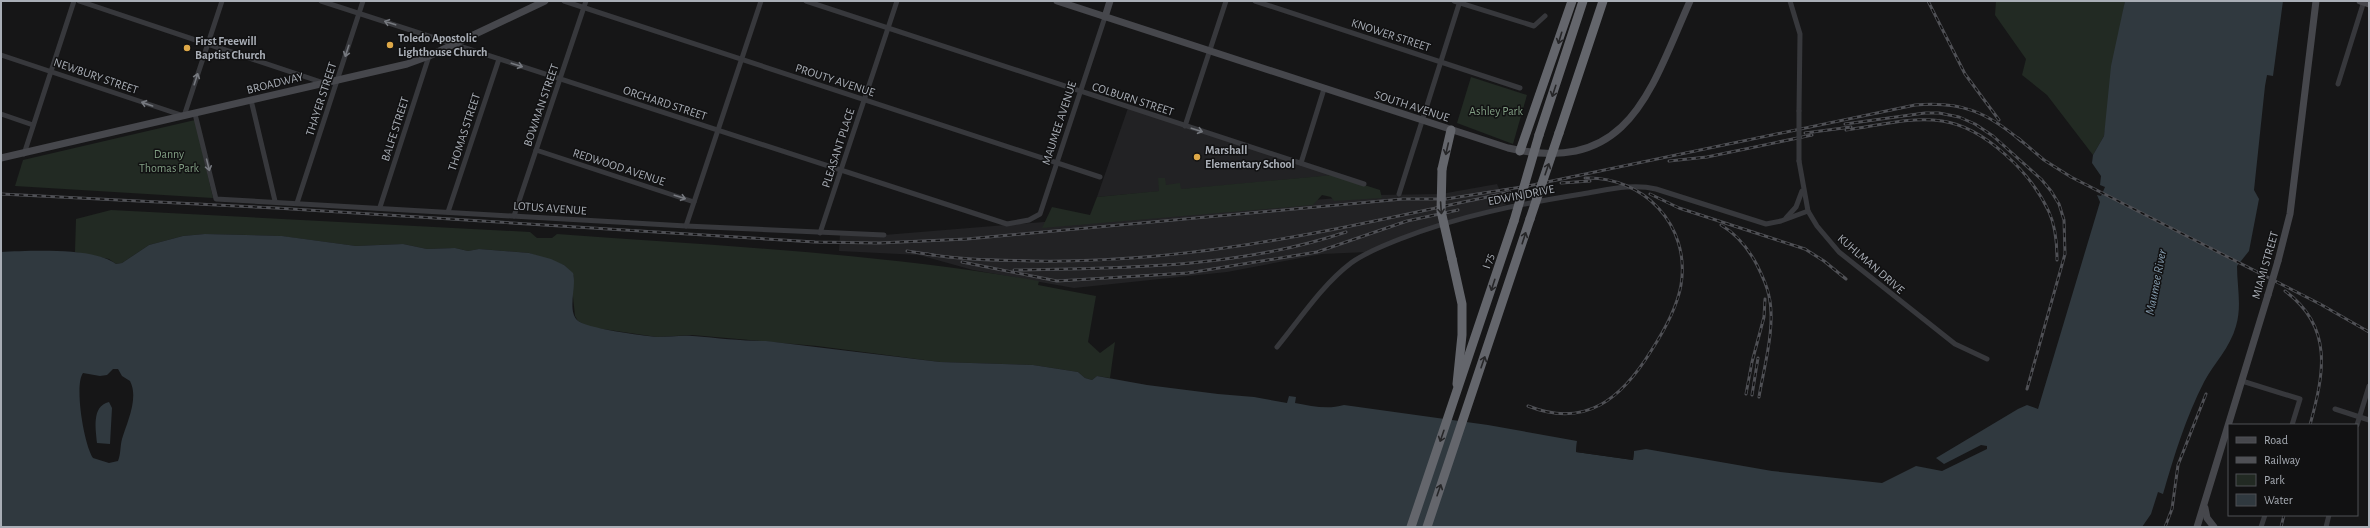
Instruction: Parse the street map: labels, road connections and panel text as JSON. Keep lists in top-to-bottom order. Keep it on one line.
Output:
{"streets":{"highway":["I 75"],"street":["KNOWER STREET","NEWBURY STREET","PROUTY AVENUE","BROADWAY","THAYER STREET","COLBURN STREET","ORCHARD STREET","BOWMAN STREET","SOUTH AVENUE","MAUMEE AVENUE","BALFE STREET","THOMAS STREET","PLEASANT PLACE","REDWOOD AVENUE","EDWIN DRIVE","LOTUS AVENUE","KUHLMAN DRIVE","MIAMI STREET"]},"crossings":[["NEWBURY STREET","BROADWAY"],["PROUTY AVENUE","BOWMAN STREET"],["PROUTY AVENUE","MAUMEE AVENUE"],["PROUTY AVENUE","PLEASANT PLACE"],["BROADWAY","THAYER STREET"],["BROADWAY","ORCHARD STREET"],["BROADWAY","BALFE STREET"],["BROADWAY","LOTUS AVENUE"],["THAYER STREET","ORCHARD STREET"],["THAYER STREET","LOTUS AVENUE"],["COLBURN STREET","MAUMEE AVENUE"],["COLBURN STREET","PLEASANT PLACE"],["ORCHARD STREET","BOWMAN STREET"],["ORCHARD STREET","MAUMEE AVENUE"],["ORCHARD STREET","THOMAS STREET"],["ORCHARD STREET","PLEASANT PLACE"],["BOWMAN STREET","REDWOOD AVENUE"],["BOWMAN STREET","LOTUS AVENUE"],["SOUTH AVENUE","MAUMEE AVENUE"],["BALFE STREET","LOTUS AVENUE"],["THOMAS STREET","LOTUS AVENUE"],["PLEASANT PLACE","LOTUS AVENUE"],["EDWIN DRIVE","KUHLMAN DRIVE"]],"one_way":["NEWBURY STREET","REDWOOD AVENUE"],"water":["Maumee River"],"parks":["Ashley Park","Danny Thomas Park"],"places":["Toledo Apostolic Lighthouse Church","First Freewill Baptist Church","Marshall Elementary School"],"legend":["Road","Railway","Park","Water"]}
